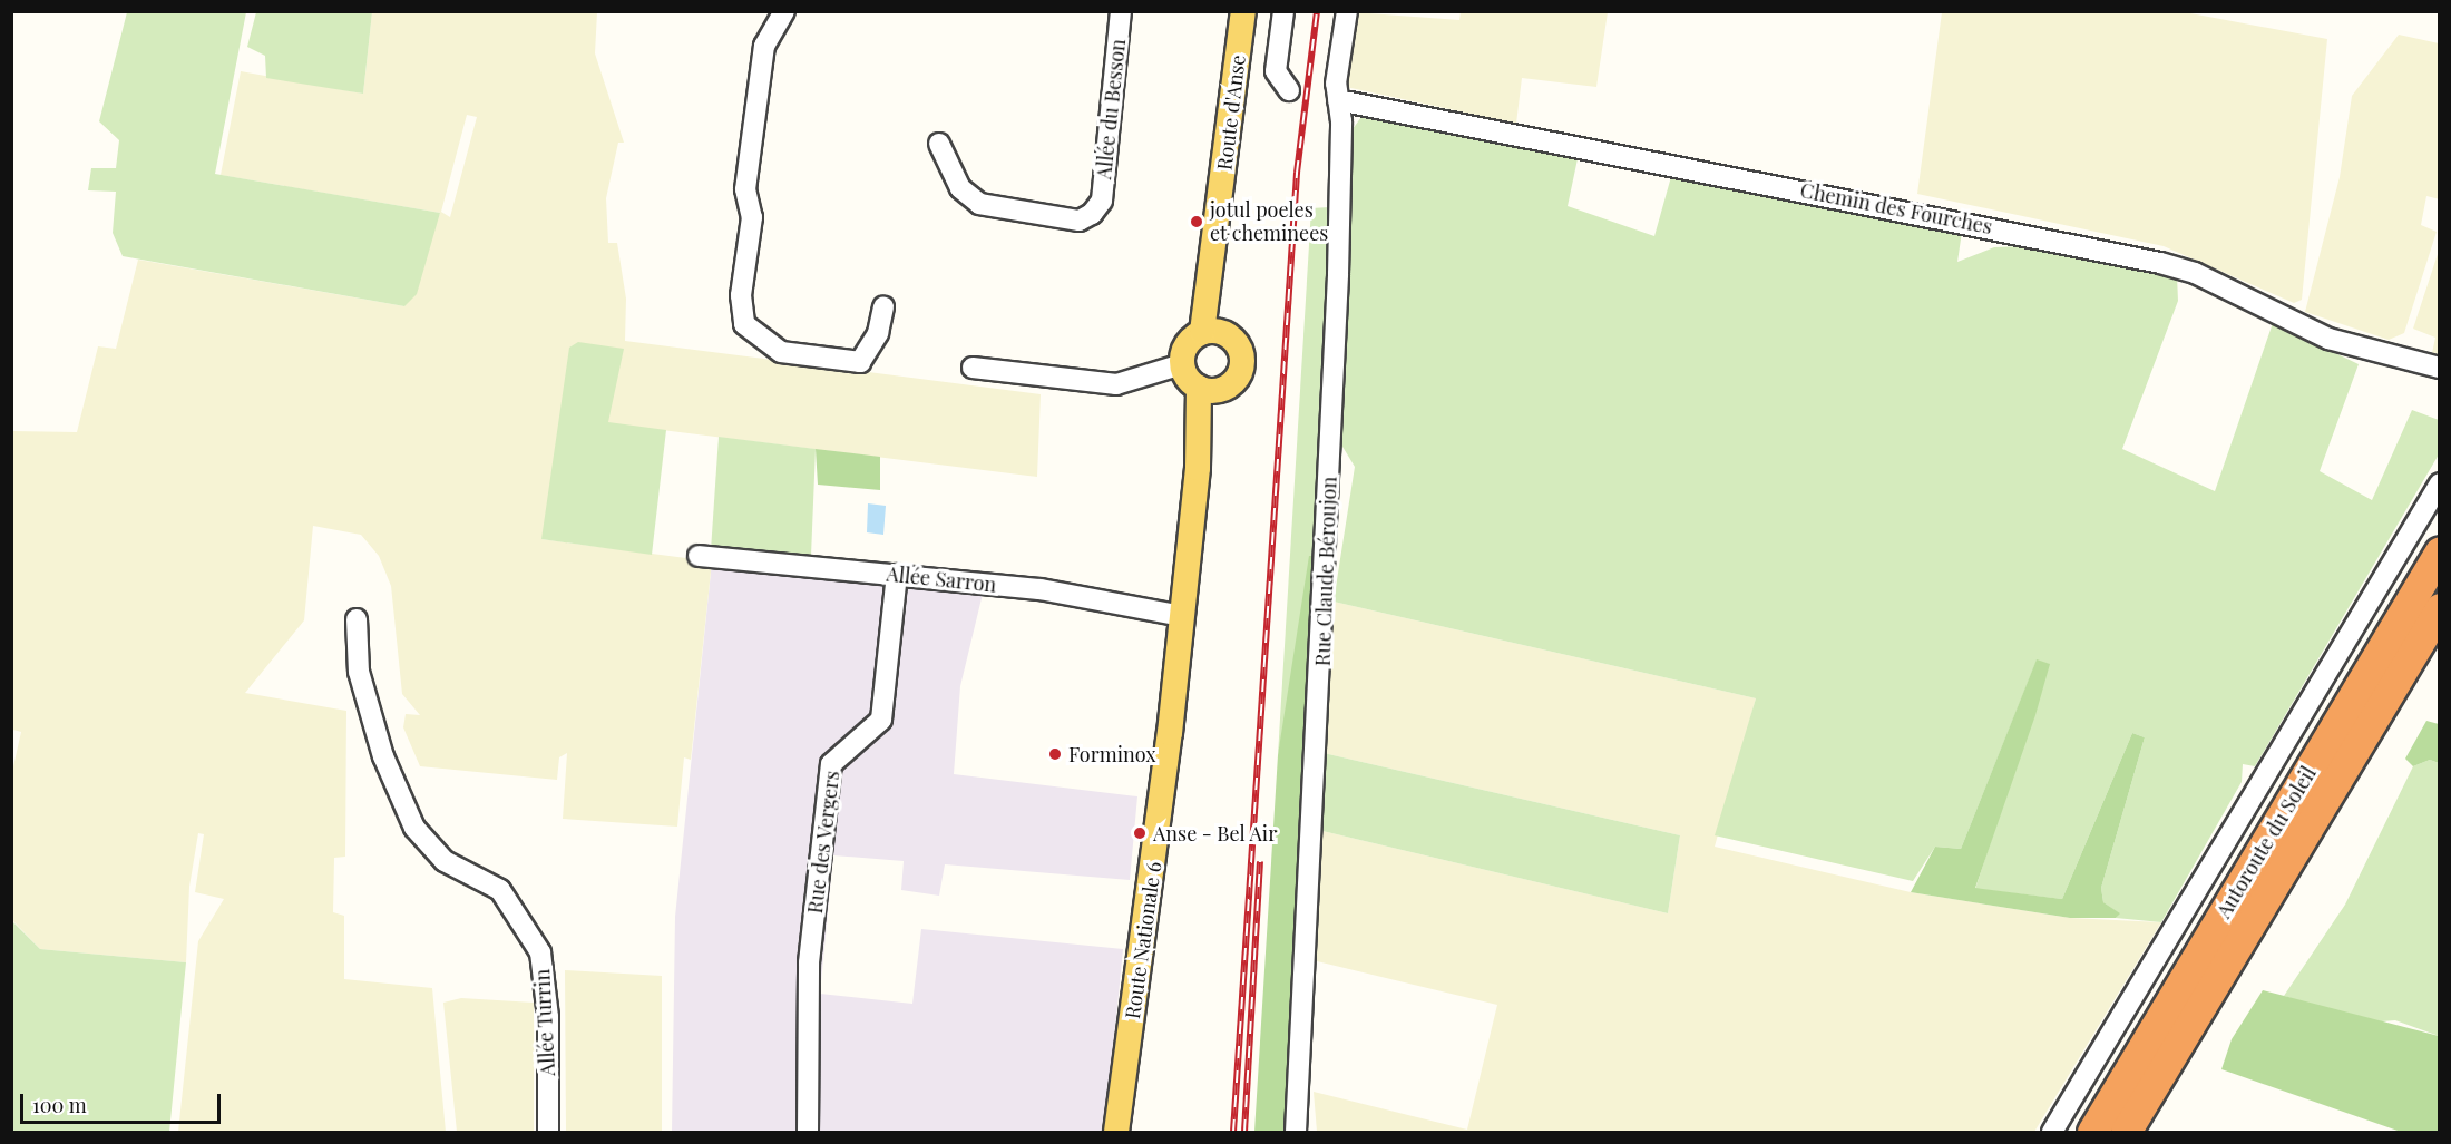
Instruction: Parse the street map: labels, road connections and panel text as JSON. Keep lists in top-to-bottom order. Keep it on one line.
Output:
{"streets":{"highway":["Autoroute du Soleil"],"main road":["Route d'Anse","Route Nationale 6"],"street":["Allée du Besson","Chemin des Fourches","Rue Claude Béroujon","Allée Sarron","Rue des Vergers","Allée Turrin"]},"crossings":[["Route d'Anse","Route Nationale 6"],["Chemin des Fourches","Rue Claude Béroujon"],["Allée Sarron","Rue des Vergers"],["Allée Sarron","Route Nationale 6"]],"places":["jotul poeles et cheminees","Forminox","Anse - Bel Air"],"scale_bar":"100 m"}
